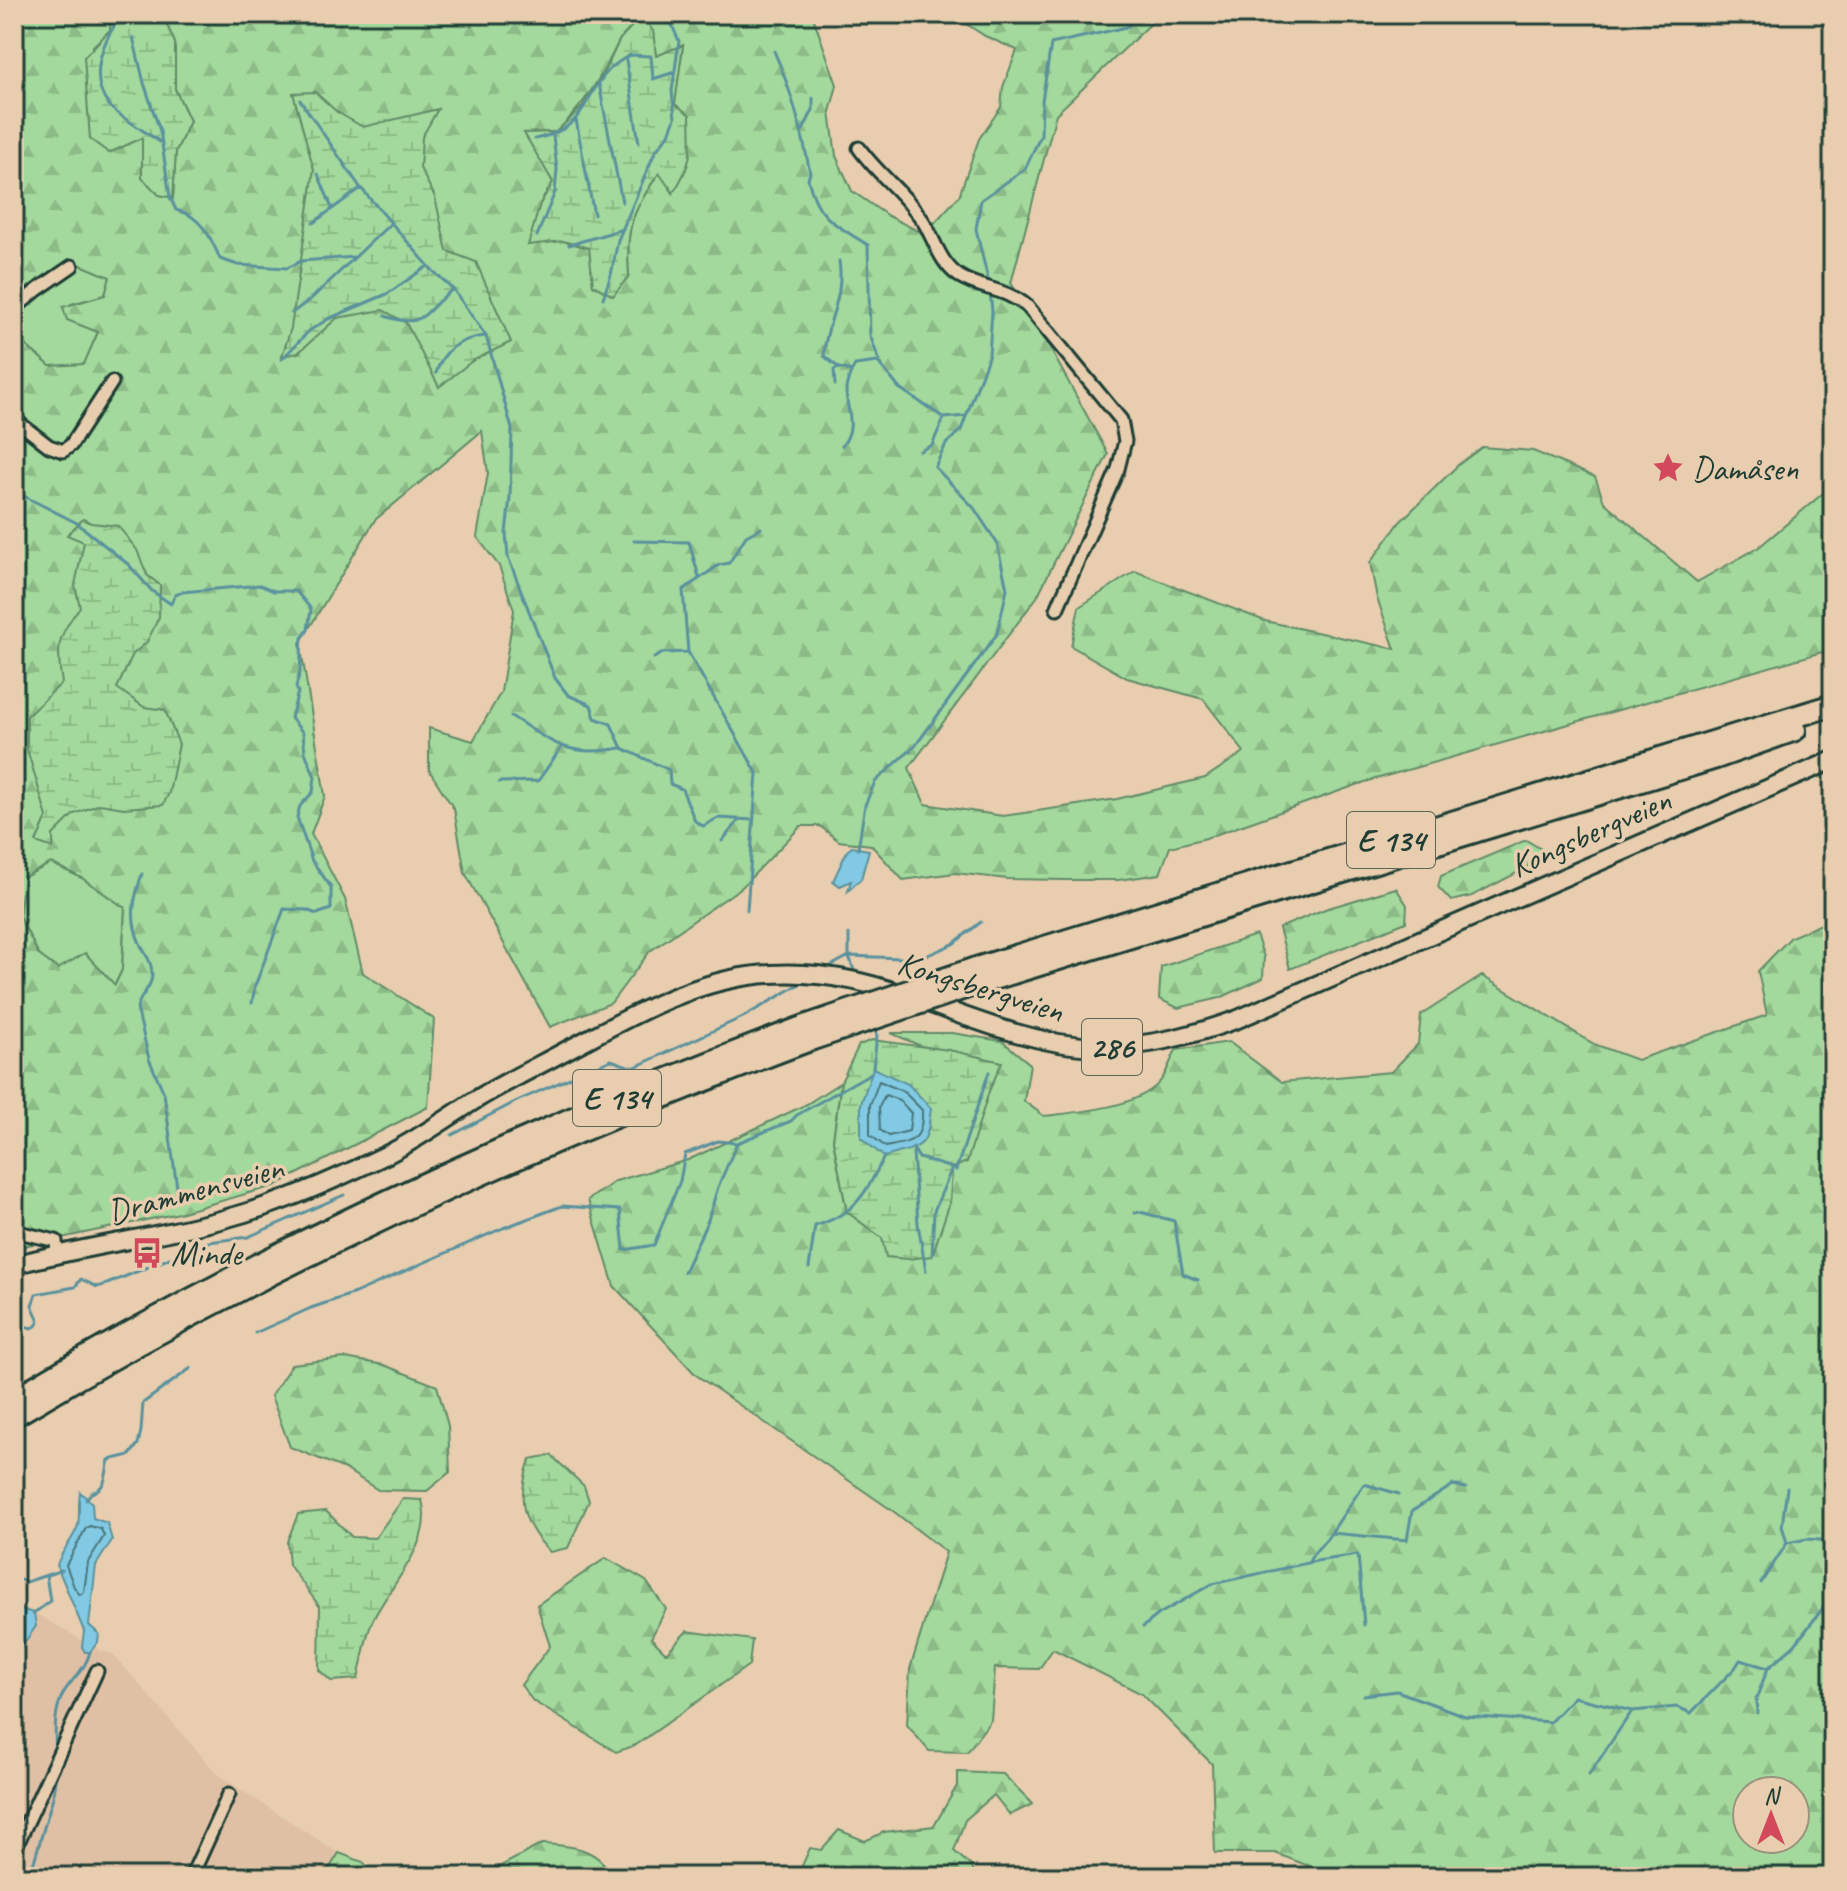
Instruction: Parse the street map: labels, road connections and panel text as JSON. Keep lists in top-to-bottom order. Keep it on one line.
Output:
{"streets":{"highway":["E 134"],"main road":["Kongsbergveien","286","Drammensveien"]},"crossings":[["Kongsbergveien","Drammensveien"]],"places":{"place":["Damåsen"],"bus stop":["Minde"]},"north":"top"}
